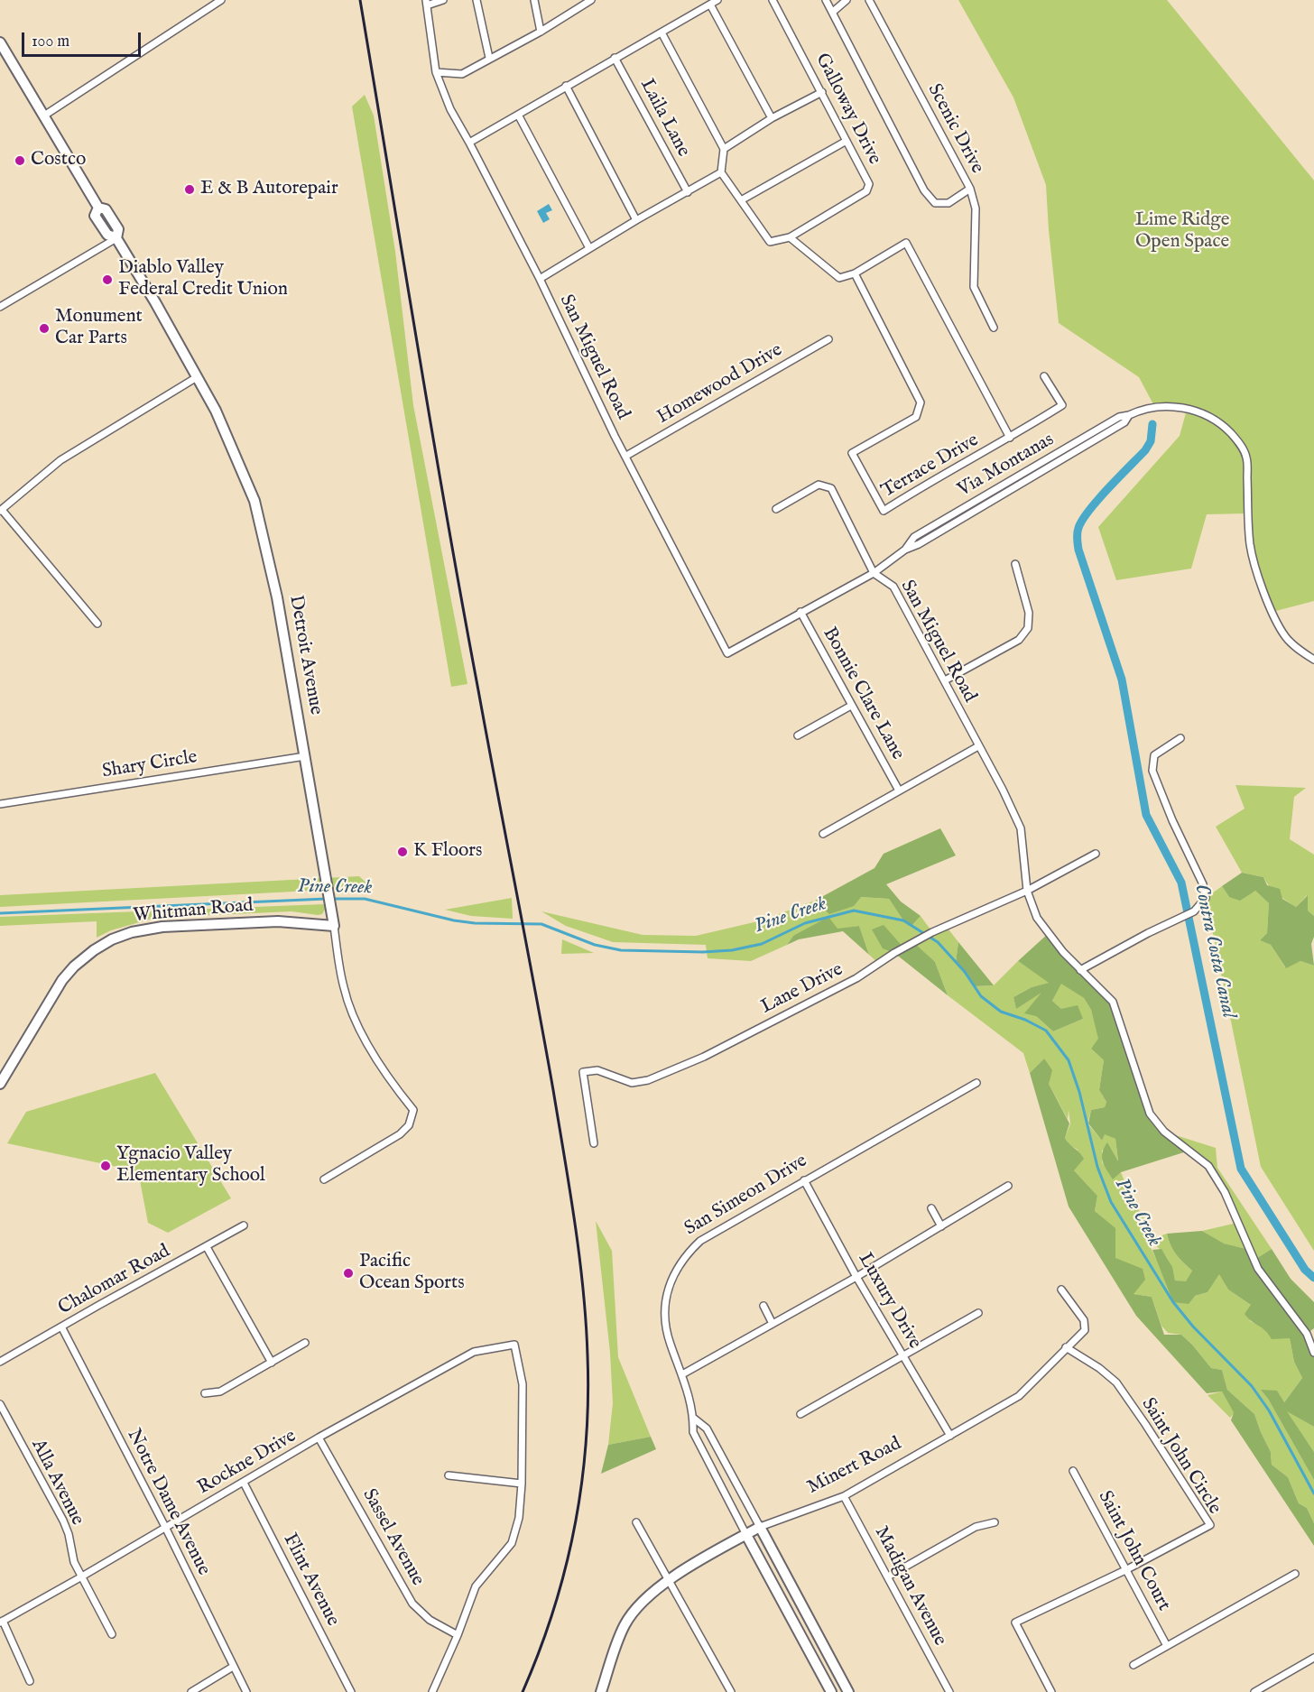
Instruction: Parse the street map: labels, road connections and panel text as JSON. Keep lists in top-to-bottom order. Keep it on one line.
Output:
{"streets":{"street":["Galloway Drive","Laila Lane","Scenic Drive","San Miguel Road","Homewood Drive","Via Montanas","Terrace Drive","Detroit Avenue","Bonnie Clare Lane","Shary Circle","Whitman Road","Lane Drive","San Simeon Drive","Chalomar Road","Luxury Drive","Saint John Circle","Rockne Drive","Minert Road","Alla Avenue","Notre Dame Avenue","Sassel Avenue","Saint John Court","Flint Avenue","Madigan Avenue"]},"crossings":[["San Miguel Road","Homewood Drive"],["San Miguel Road","Via Montanas"],["San Miguel Road","Bonnie Clare Lane"],["San Miguel Road","Lane Drive"],["Detroit Avenue","Shary Circle"],["Detroit Avenue","Whitman Road"],["San Simeon Drive","Luxury Drive"],["San Simeon Drive","Minert Road"],["Chalomar Road","Notre Dame Avenue"],["Luxury Drive","Minert Road"],["Saint John Circle","Minert Road"],["Saint John Circle","Saint John Court"],["Rockne Drive","Alla Avenue"],["Rockne Drive","Notre Dame Avenue"],["Rockne Drive","Sassel Avenue"],["Rockne Drive","Flint Avenue"],["Minert Road","Madigan Avenue"]],"water":["Pine Creek","Contra Costa Canal"],"parks":["Lime Ridge Open Space"],"places":["Costco","E & B Autorepair","Diablo Valley Federal Credit Union","Monument Car Parts","K Floors","Ygnacio Valley Elementary School","Pacific Ocean Sports"],"scale_bar":"100 m"}
